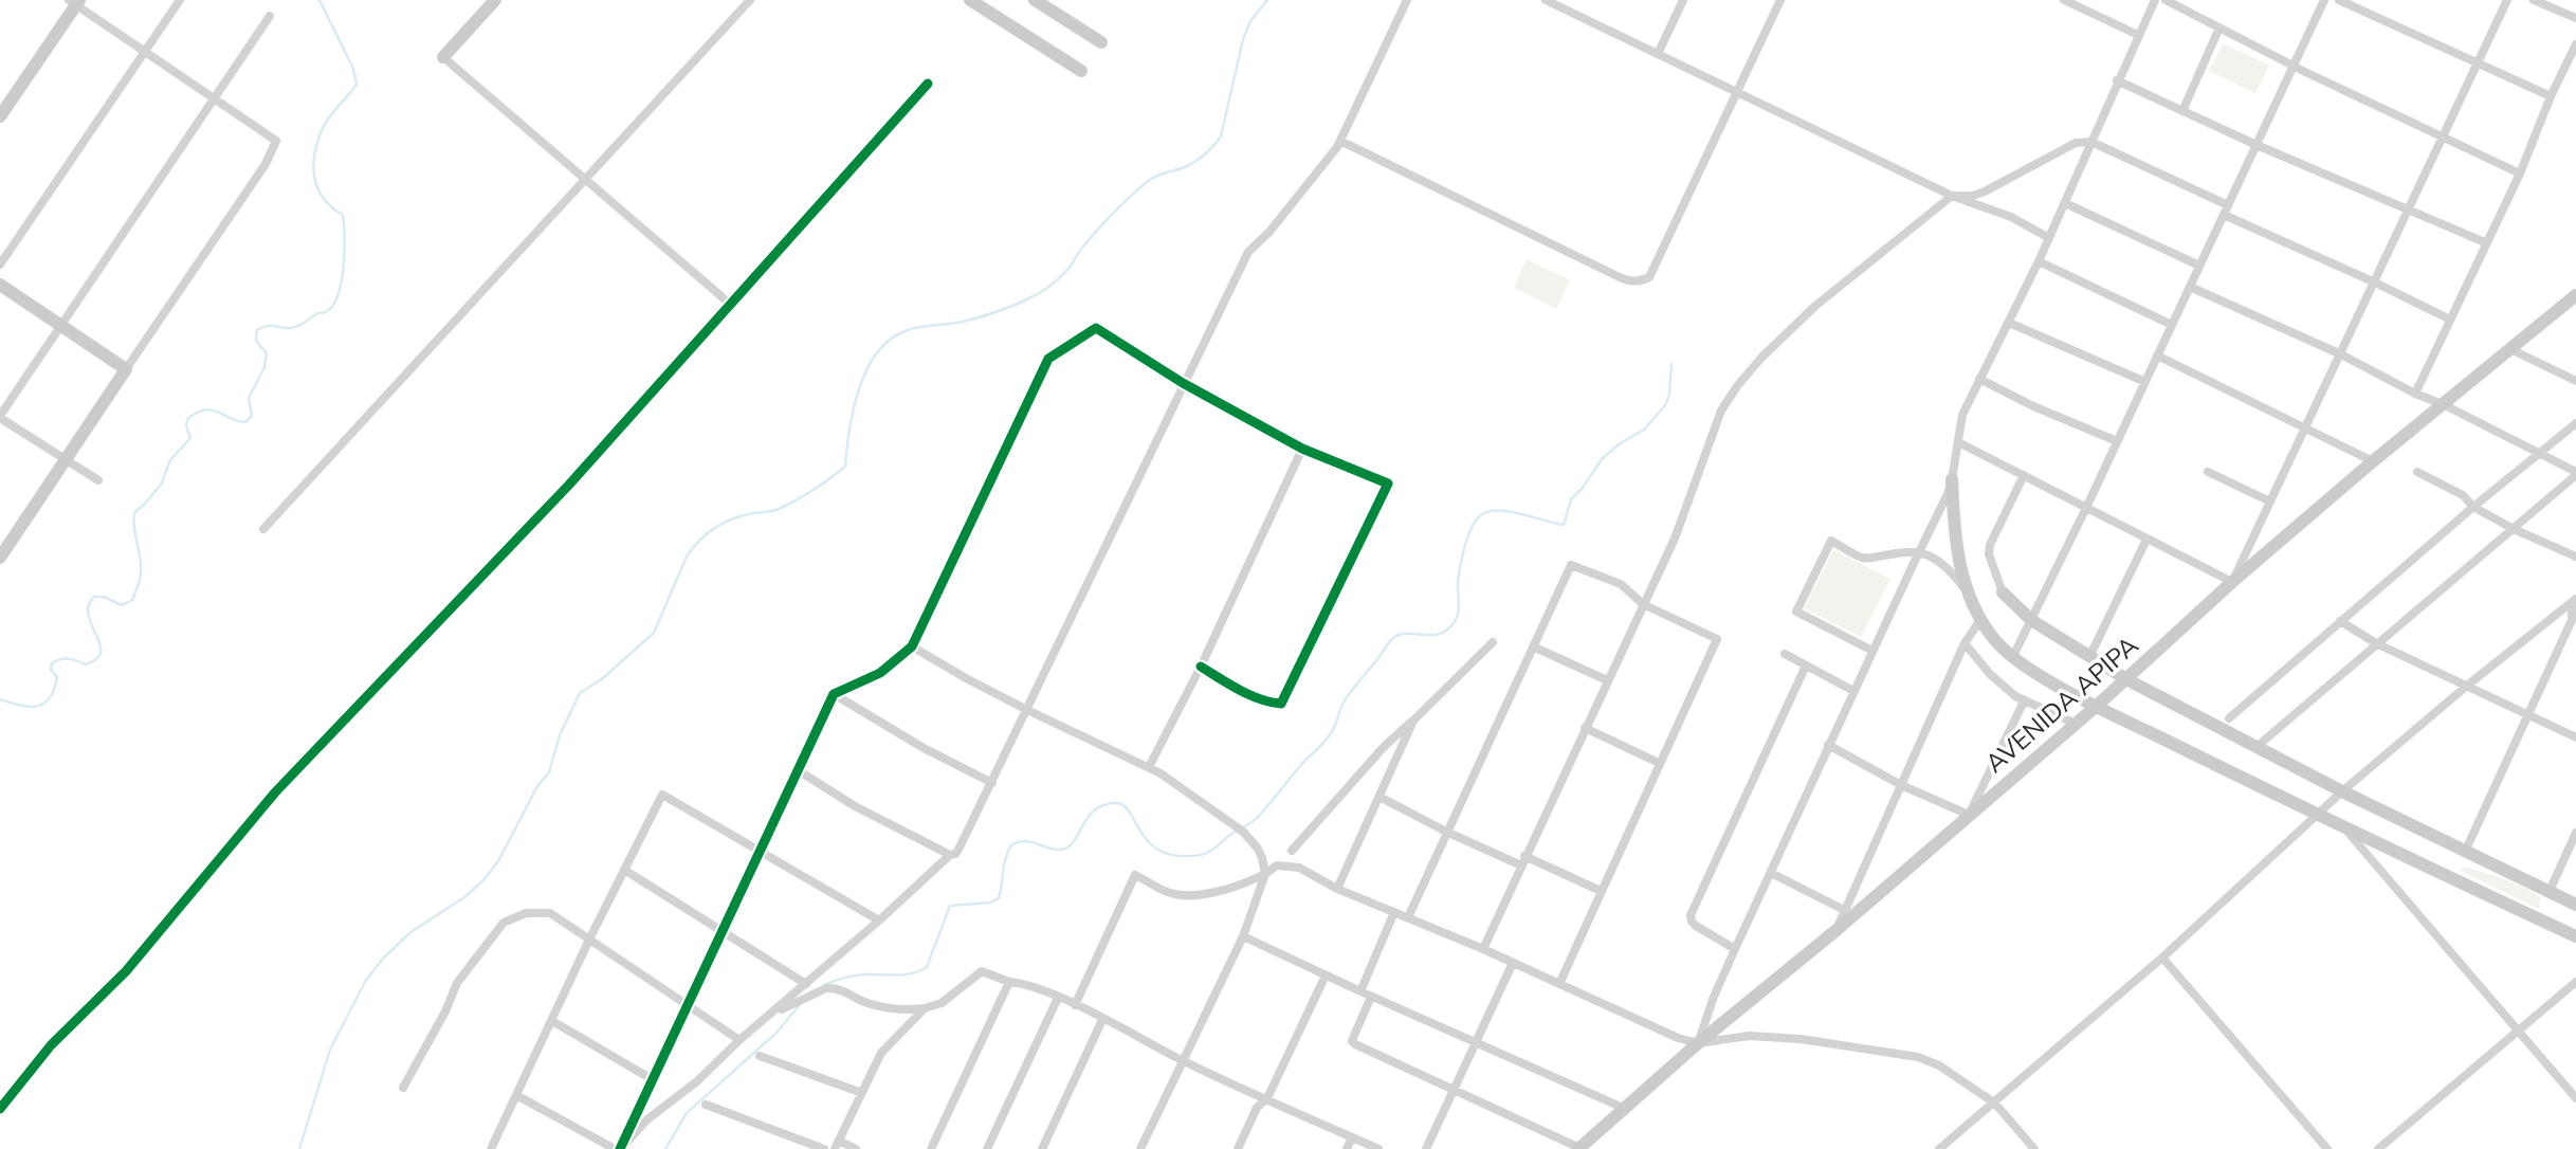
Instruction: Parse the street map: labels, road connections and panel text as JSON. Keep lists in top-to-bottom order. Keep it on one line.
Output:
{"streets":{"street":["AVENIDA APIPA"]}}
